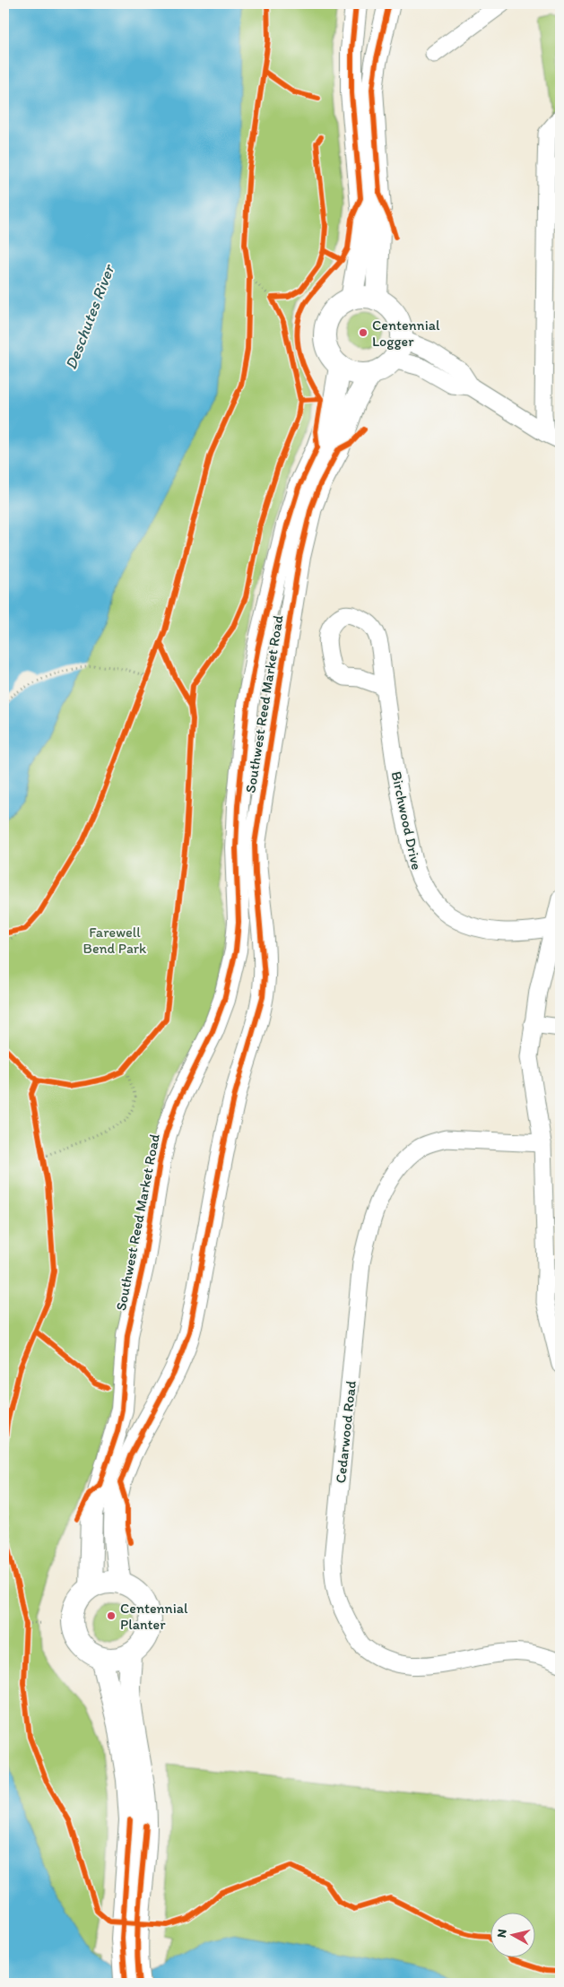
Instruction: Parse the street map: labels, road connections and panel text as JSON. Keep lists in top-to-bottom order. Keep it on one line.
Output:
{"streets":{"main road":["Southwest Reed Market Road"],"street":["Birchwood Drive","Cedarwood Road"]},"water":["Deschutes River"],"parks":["Farewell Bend Park"],"places":["Centennial Logger","Centennial Planter"],"north":"left"}
